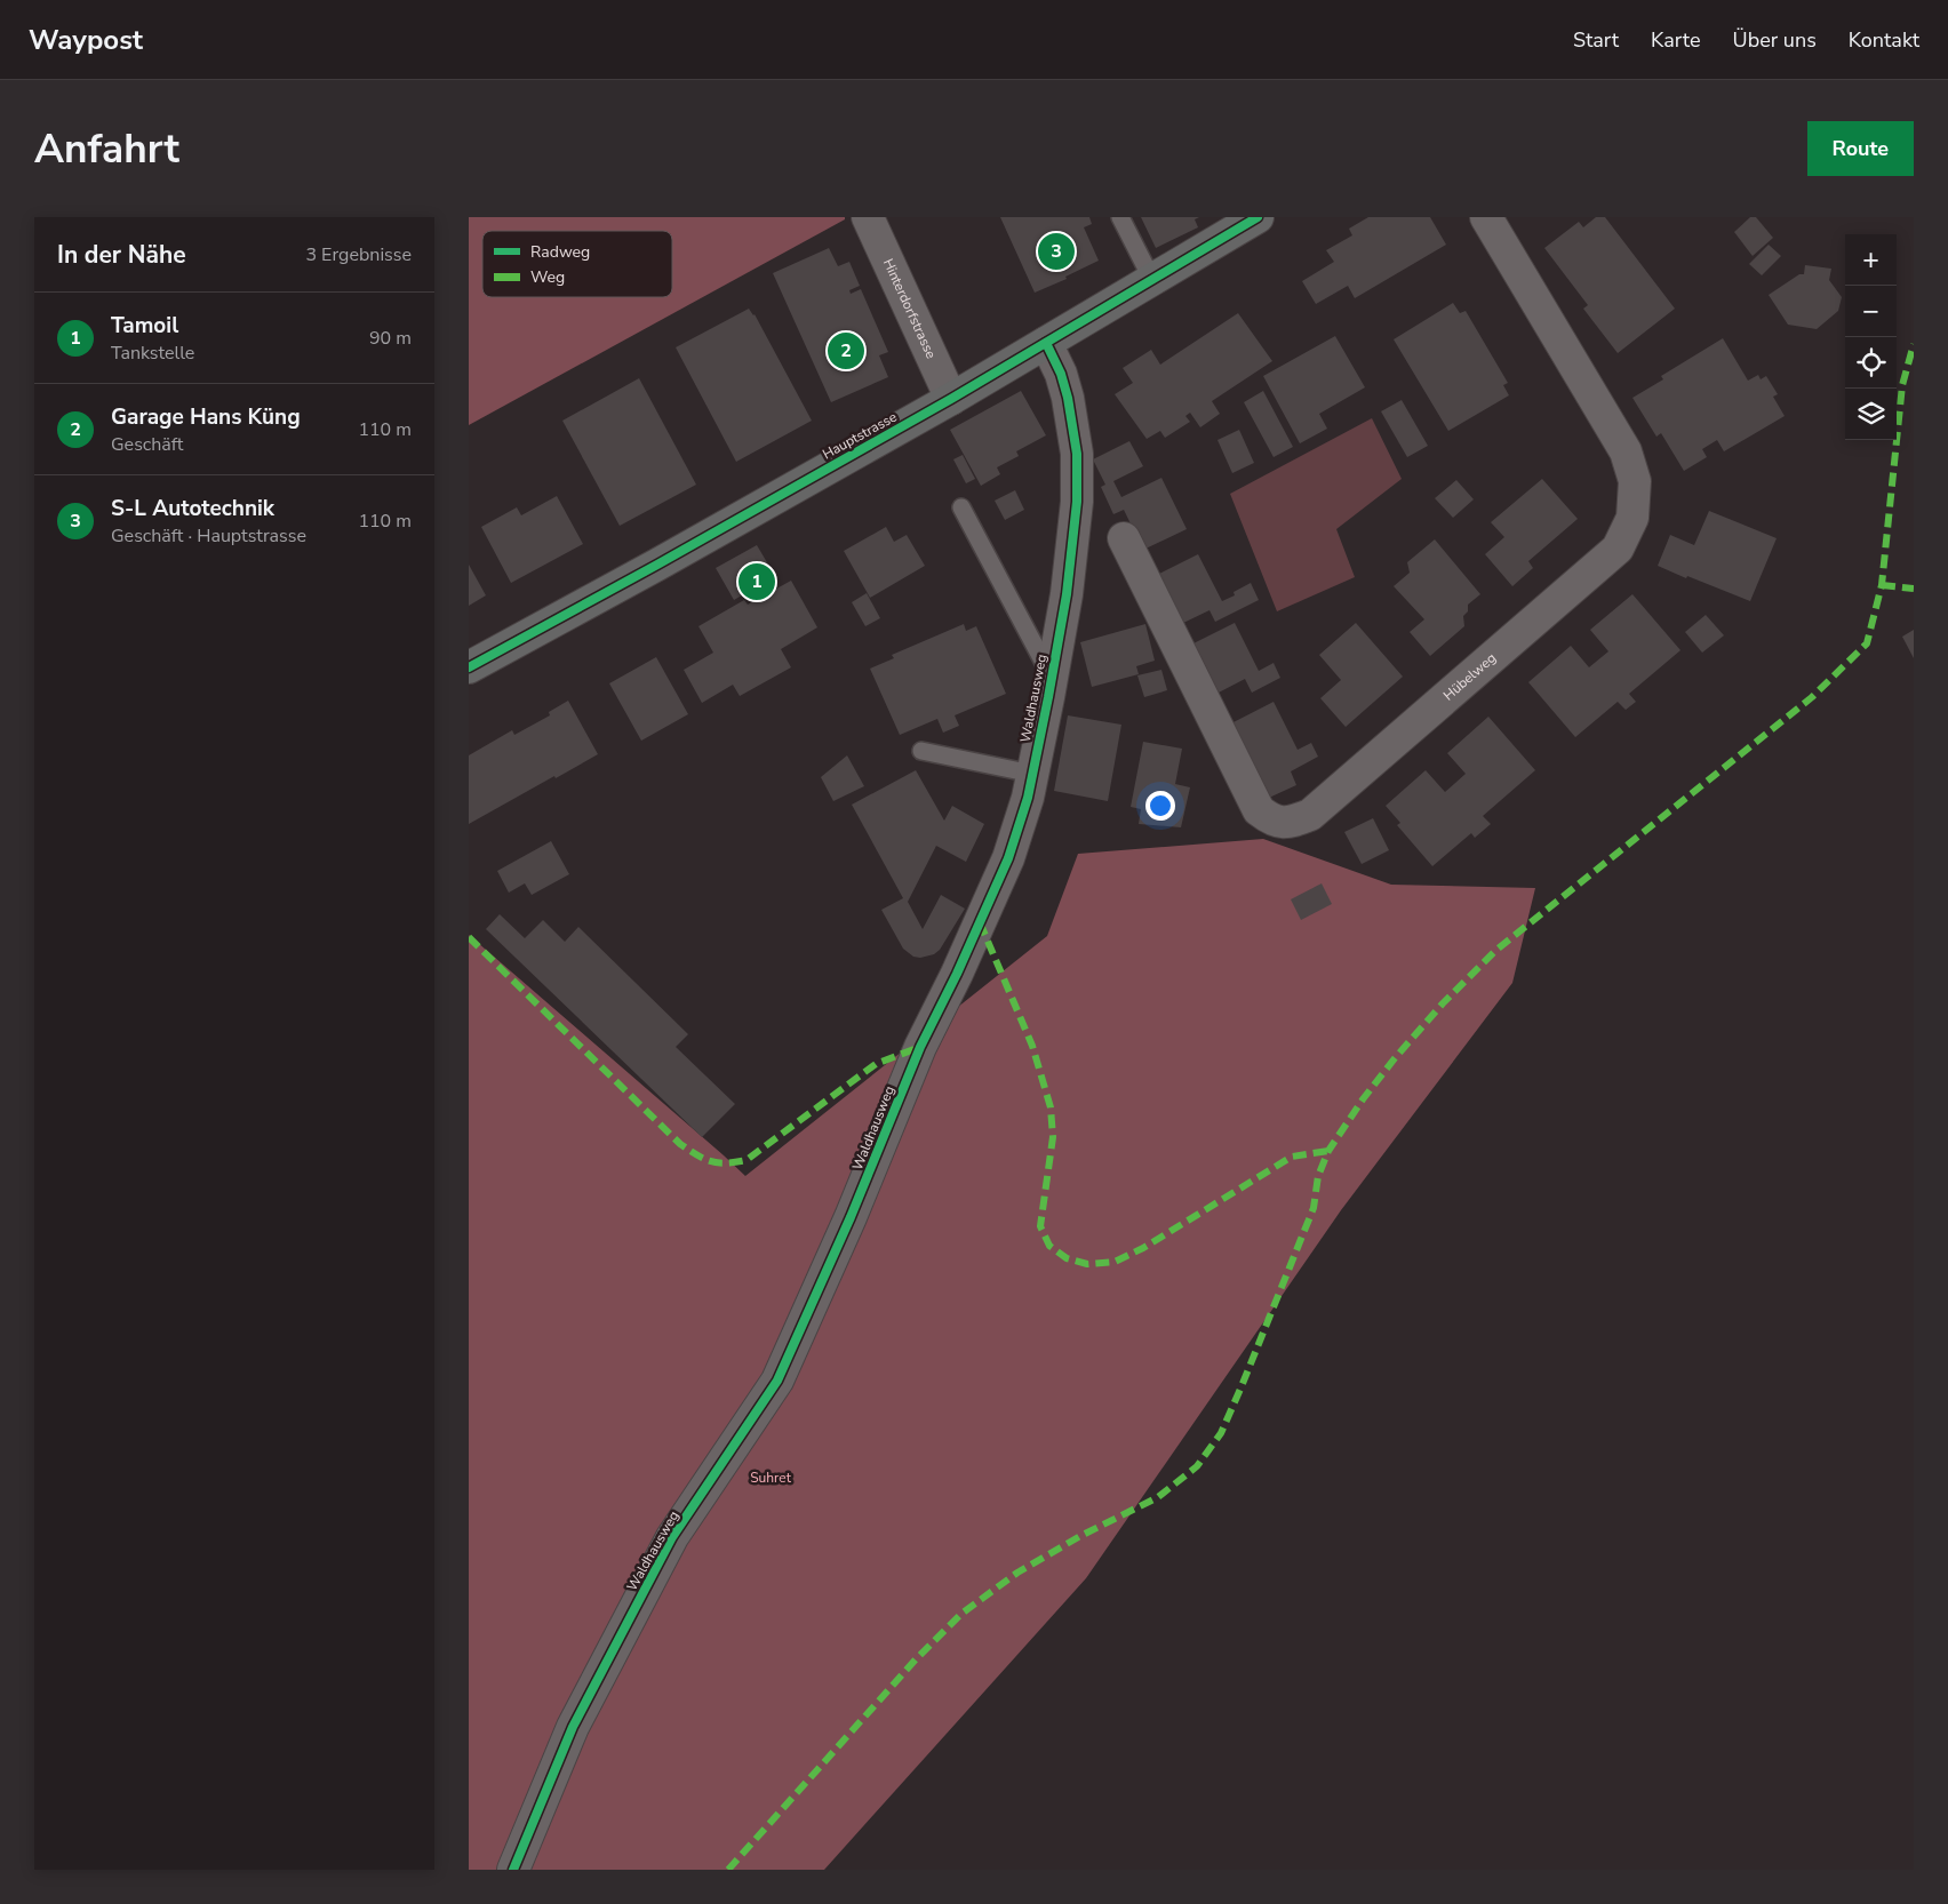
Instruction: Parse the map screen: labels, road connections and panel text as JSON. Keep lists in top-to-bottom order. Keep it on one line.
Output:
{"streets":{"main road":["Hauptstrasse"],"street":["Hinterdorfstrasse","Hübelweg","Waldhausweg"]},"crossings":[["Hinterdorfstrasse","Hauptstrasse"],["Hauptstrasse","Waldhausweg"]],"parks":["Suhret"],"legend":["Radweg","Weg"],"page":{"header":"Waypost","nav":["Start","Karte","Über uns","Kontakt"],"buttons":"Route","title":"Anfahrt","heading":["In der Nähe","3 Ergebnisse"],"pins":["3","2","1"],"map_buttons":["+","−"],"list":[{"mark":"1","name":"Tamoil","note":"Tankstelle","value":"90 m"},{"mark":"2","name":"Garage Hans Küng","note":"Geschäft","value":"110 m"},{"mark":"3","name":"S-L Autotechnik","note":"Geschäft · Hauptstrasse","value":"110 m"}]}}
